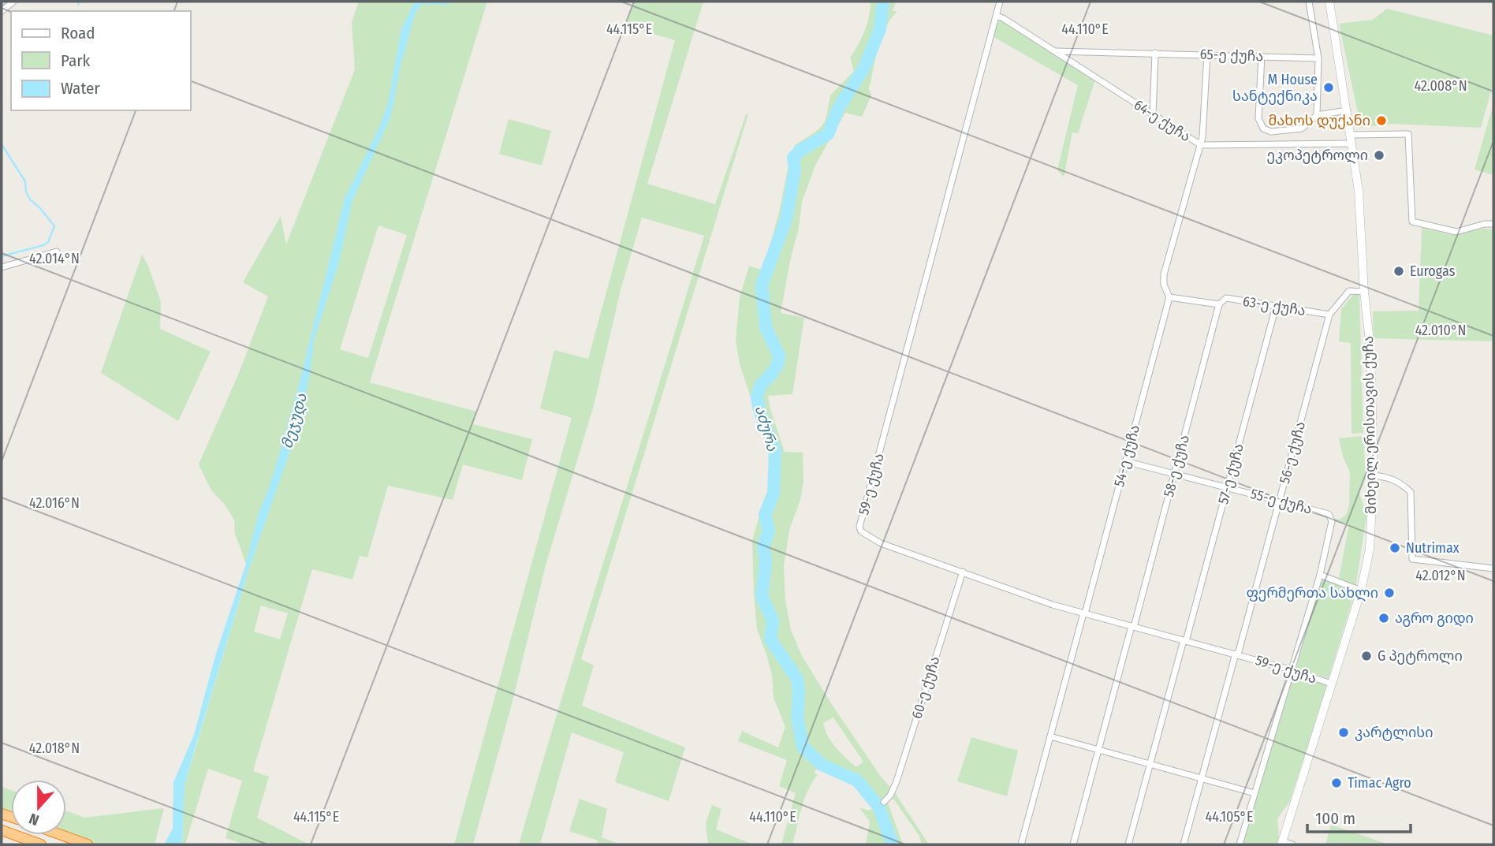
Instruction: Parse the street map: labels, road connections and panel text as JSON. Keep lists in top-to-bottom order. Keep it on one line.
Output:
{"streets":{"main road":["მიხეილ ერისთავის ქუჩა"],"street":["65-ე ქუჩა","64-ე ქუჩა","63-ე ქუჩა","56-ე ქუჩა","54-ე ქუჩა","58-ე ქუჩა","57-ე ქუჩა","59-ე ქუჩა","55-ე ქუჩა","60-ე ქუჩა"]},"crossings":[["65-ე ქუჩა","64-ე ქუჩა"],["64-ე ქუჩა","მიხეილ ერისთავის ქუჩა"],["64-ე ქუჩა","59-ე ქუჩა"],["63-ე ქუჩა","56-ე ქუჩა"],["63-ე ქუჩა","54-ე ქუჩა"],["63-ე ქუჩა","58-ე ქუჩა"],["63-ე ქუჩა","57-ე ქუჩა"],["მიხეილ ერისთავის ქუჩა","59-ე ქუჩა"],["56-ე ქუჩა","59-ე ქუჩა"],["56-ე ქუჩა","55-ე ქუჩა"],["54-ე ქუჩა","59-ე ქუჩა"],["54-ე ქუჩა","55-ე ქუჩა"],["58-ე ქუჩა","59-ე ქუჩა"],["58-ე ქუჩა","55-ე ქუჩა"],["57-ე ქუჩა","59-ე ქუჩა"],["57-ე ქუჩა","55-ე ქუჩა"],["59-ე ქუჩა","55-ე ქუჩა"],["59-ე ქუჩა","60-ე ქუჩა"]],"water":["მეჯუდა","აძურა"],"places":["M House სანტექნიკა","მახოს დუქანი","ეკოპეტროლი","Eurogas","Nutrimax","ფერმერთა სახლი","აგრო გიდი","G პეტროლი","კარტლისი","Timac Agro"],"legend":["Road","Park","Water"],"scale_bar":"100 m","north":"bottom","coordinates":["44.115°E","44.110°E","42.008°N","42.014°N","42.010°N","42.016°N","42.012°N","42.018°N","44.105°E"]}
